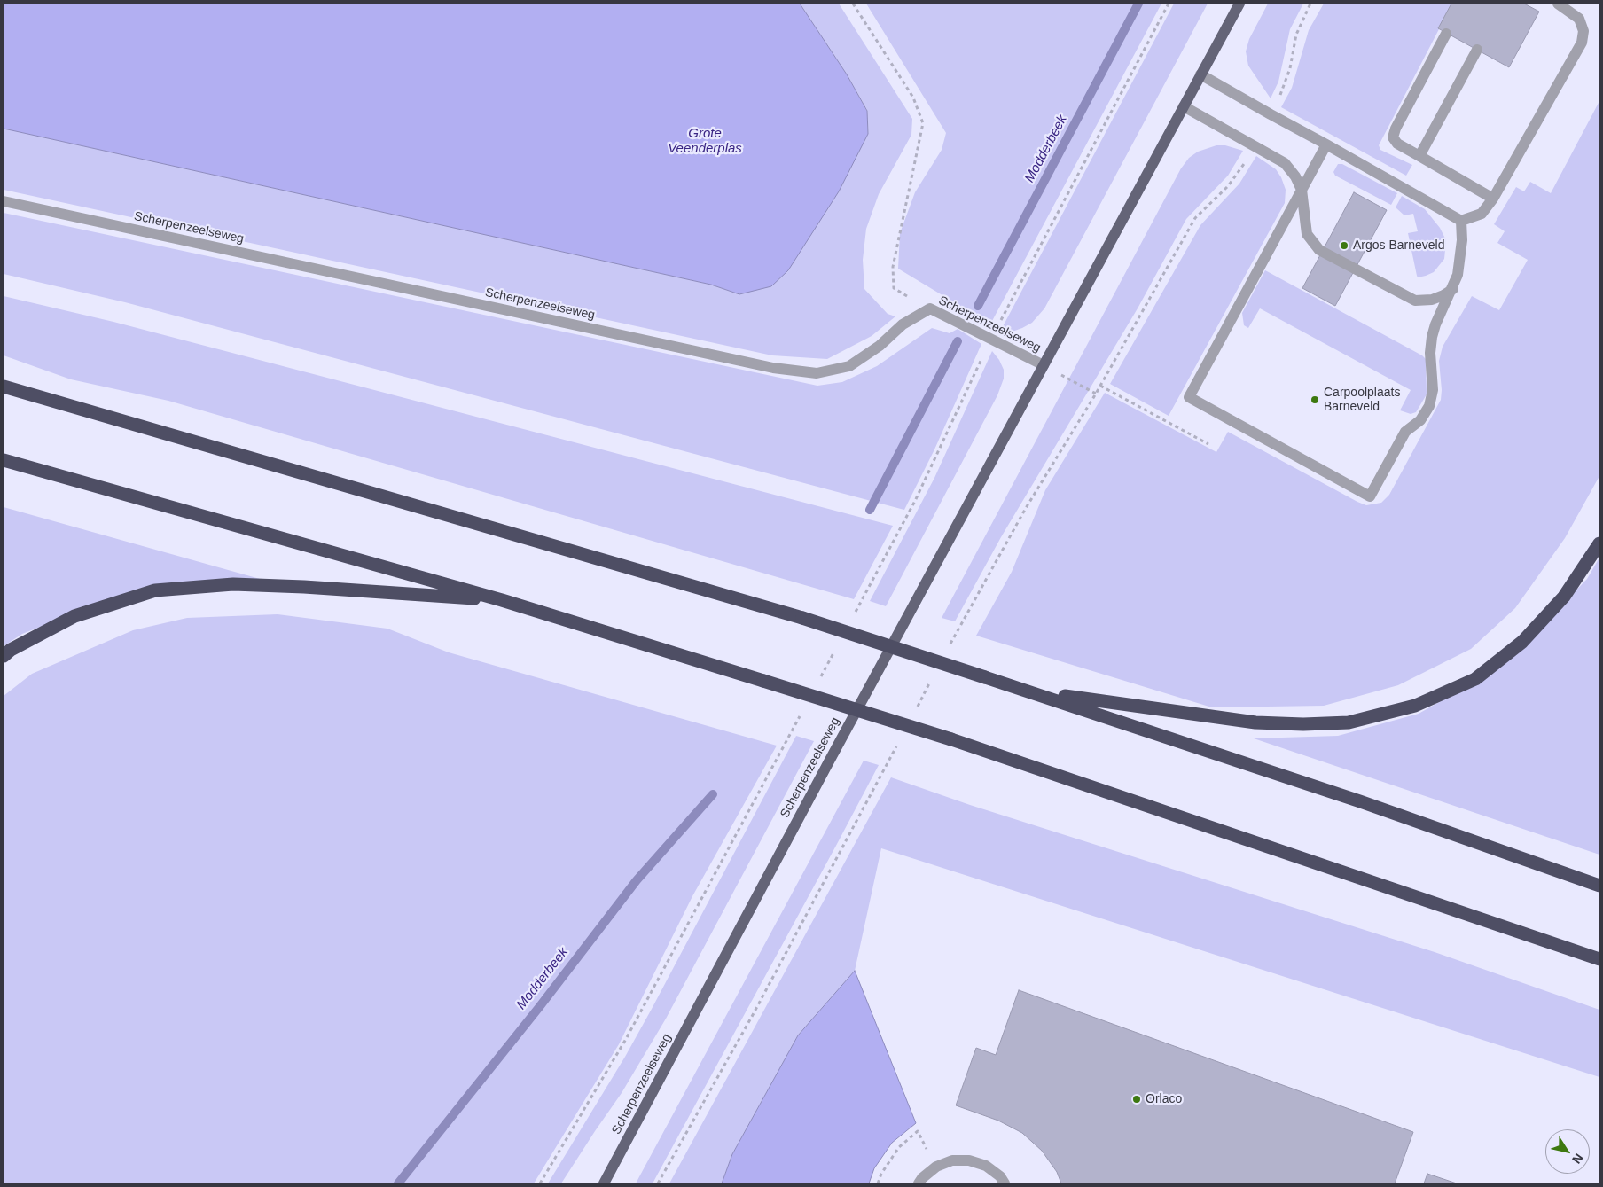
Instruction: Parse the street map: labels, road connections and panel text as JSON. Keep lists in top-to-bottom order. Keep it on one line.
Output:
{"streets":{"main road":["Scherpenzeelseweg"]},"water":["Grote Veenderplas","Modderbeek"],"places":["Argos Barneveld","Carpoolplaats Barneveld","Orlaco"],"north":"bottom right"}
